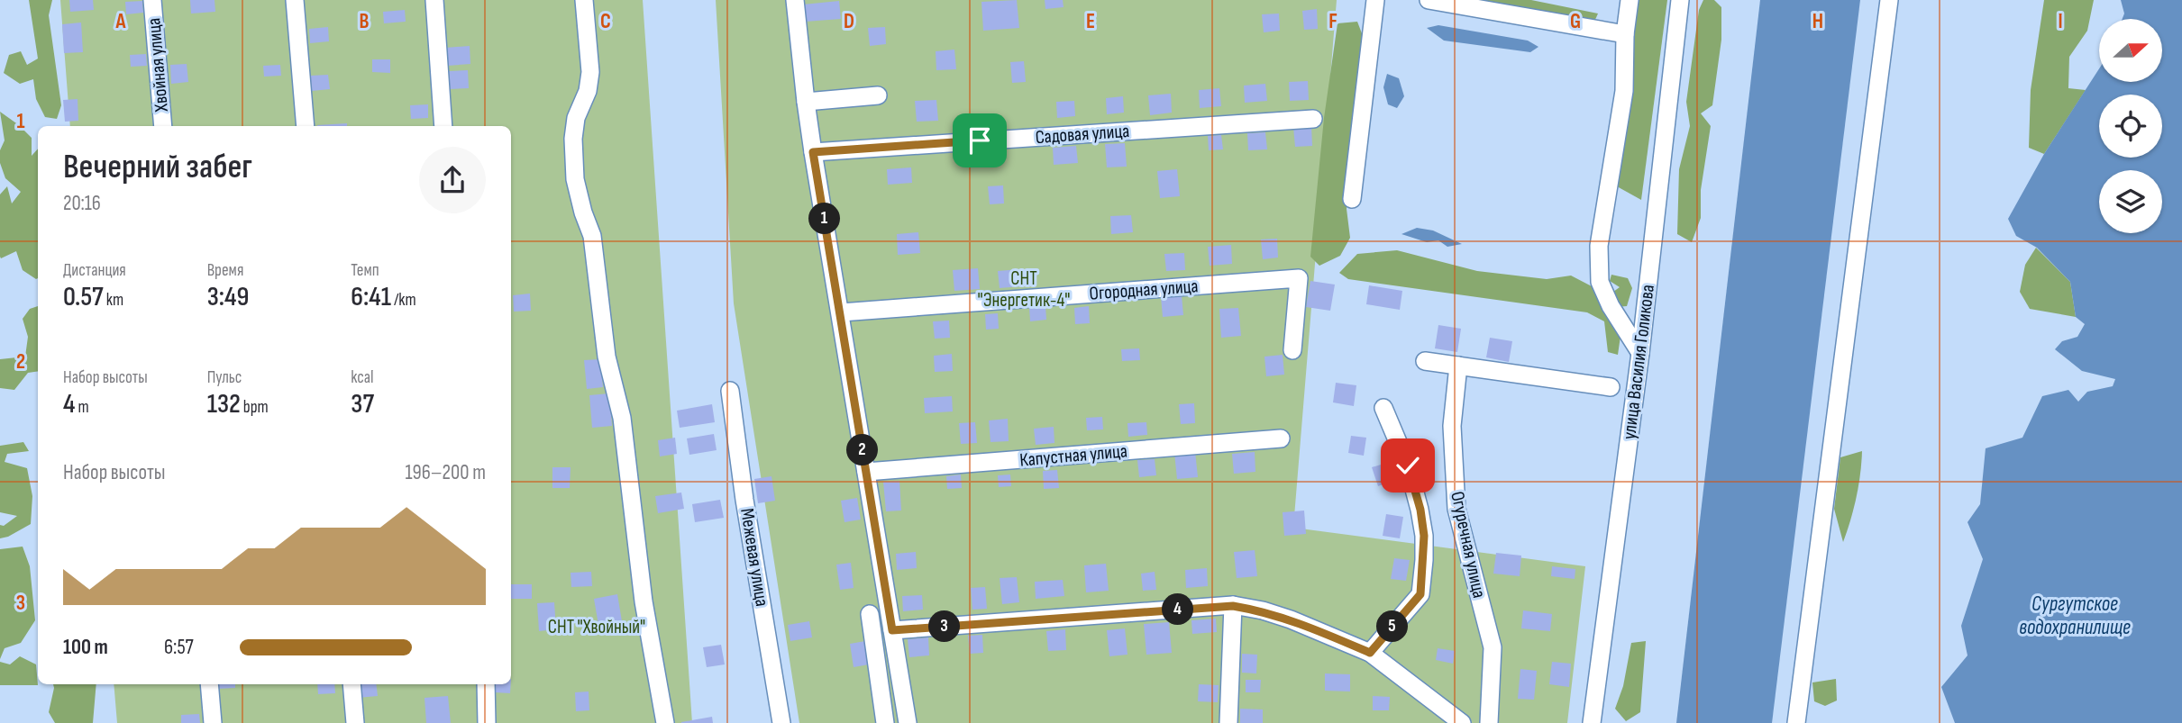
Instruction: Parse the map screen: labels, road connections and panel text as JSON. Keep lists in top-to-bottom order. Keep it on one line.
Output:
{"streets":{"street":["Хвойная улица","Садовая улица","Огородная улица","улица Василия Голикова","Капустная улица","Огуречная улица","Межевая улица"]},"water":["Сургутское водохранилище"],"parks":["СНТ \"Энергетик-4\"","СНТ \"Хвойный\""],"north":"right","page":{"heading":["Вечерний забег","20:16"],"pins":["1","2","4","3","5"],"stats":[["Дистанция","0.57 km"],["Время","3:49"],["Темп","6:41 /km"],["Набор высоты","4 m"],["Пульс","132 bpm"],["kcal","37"]],"chart":["Набор высоты","196–200 m"],"list":[{"name":"100 m","note":"6:57"}]},"grid":{"columns":["A","B","C","D","E","F","G","H","I"],"rows":["1","2","3"]}}
